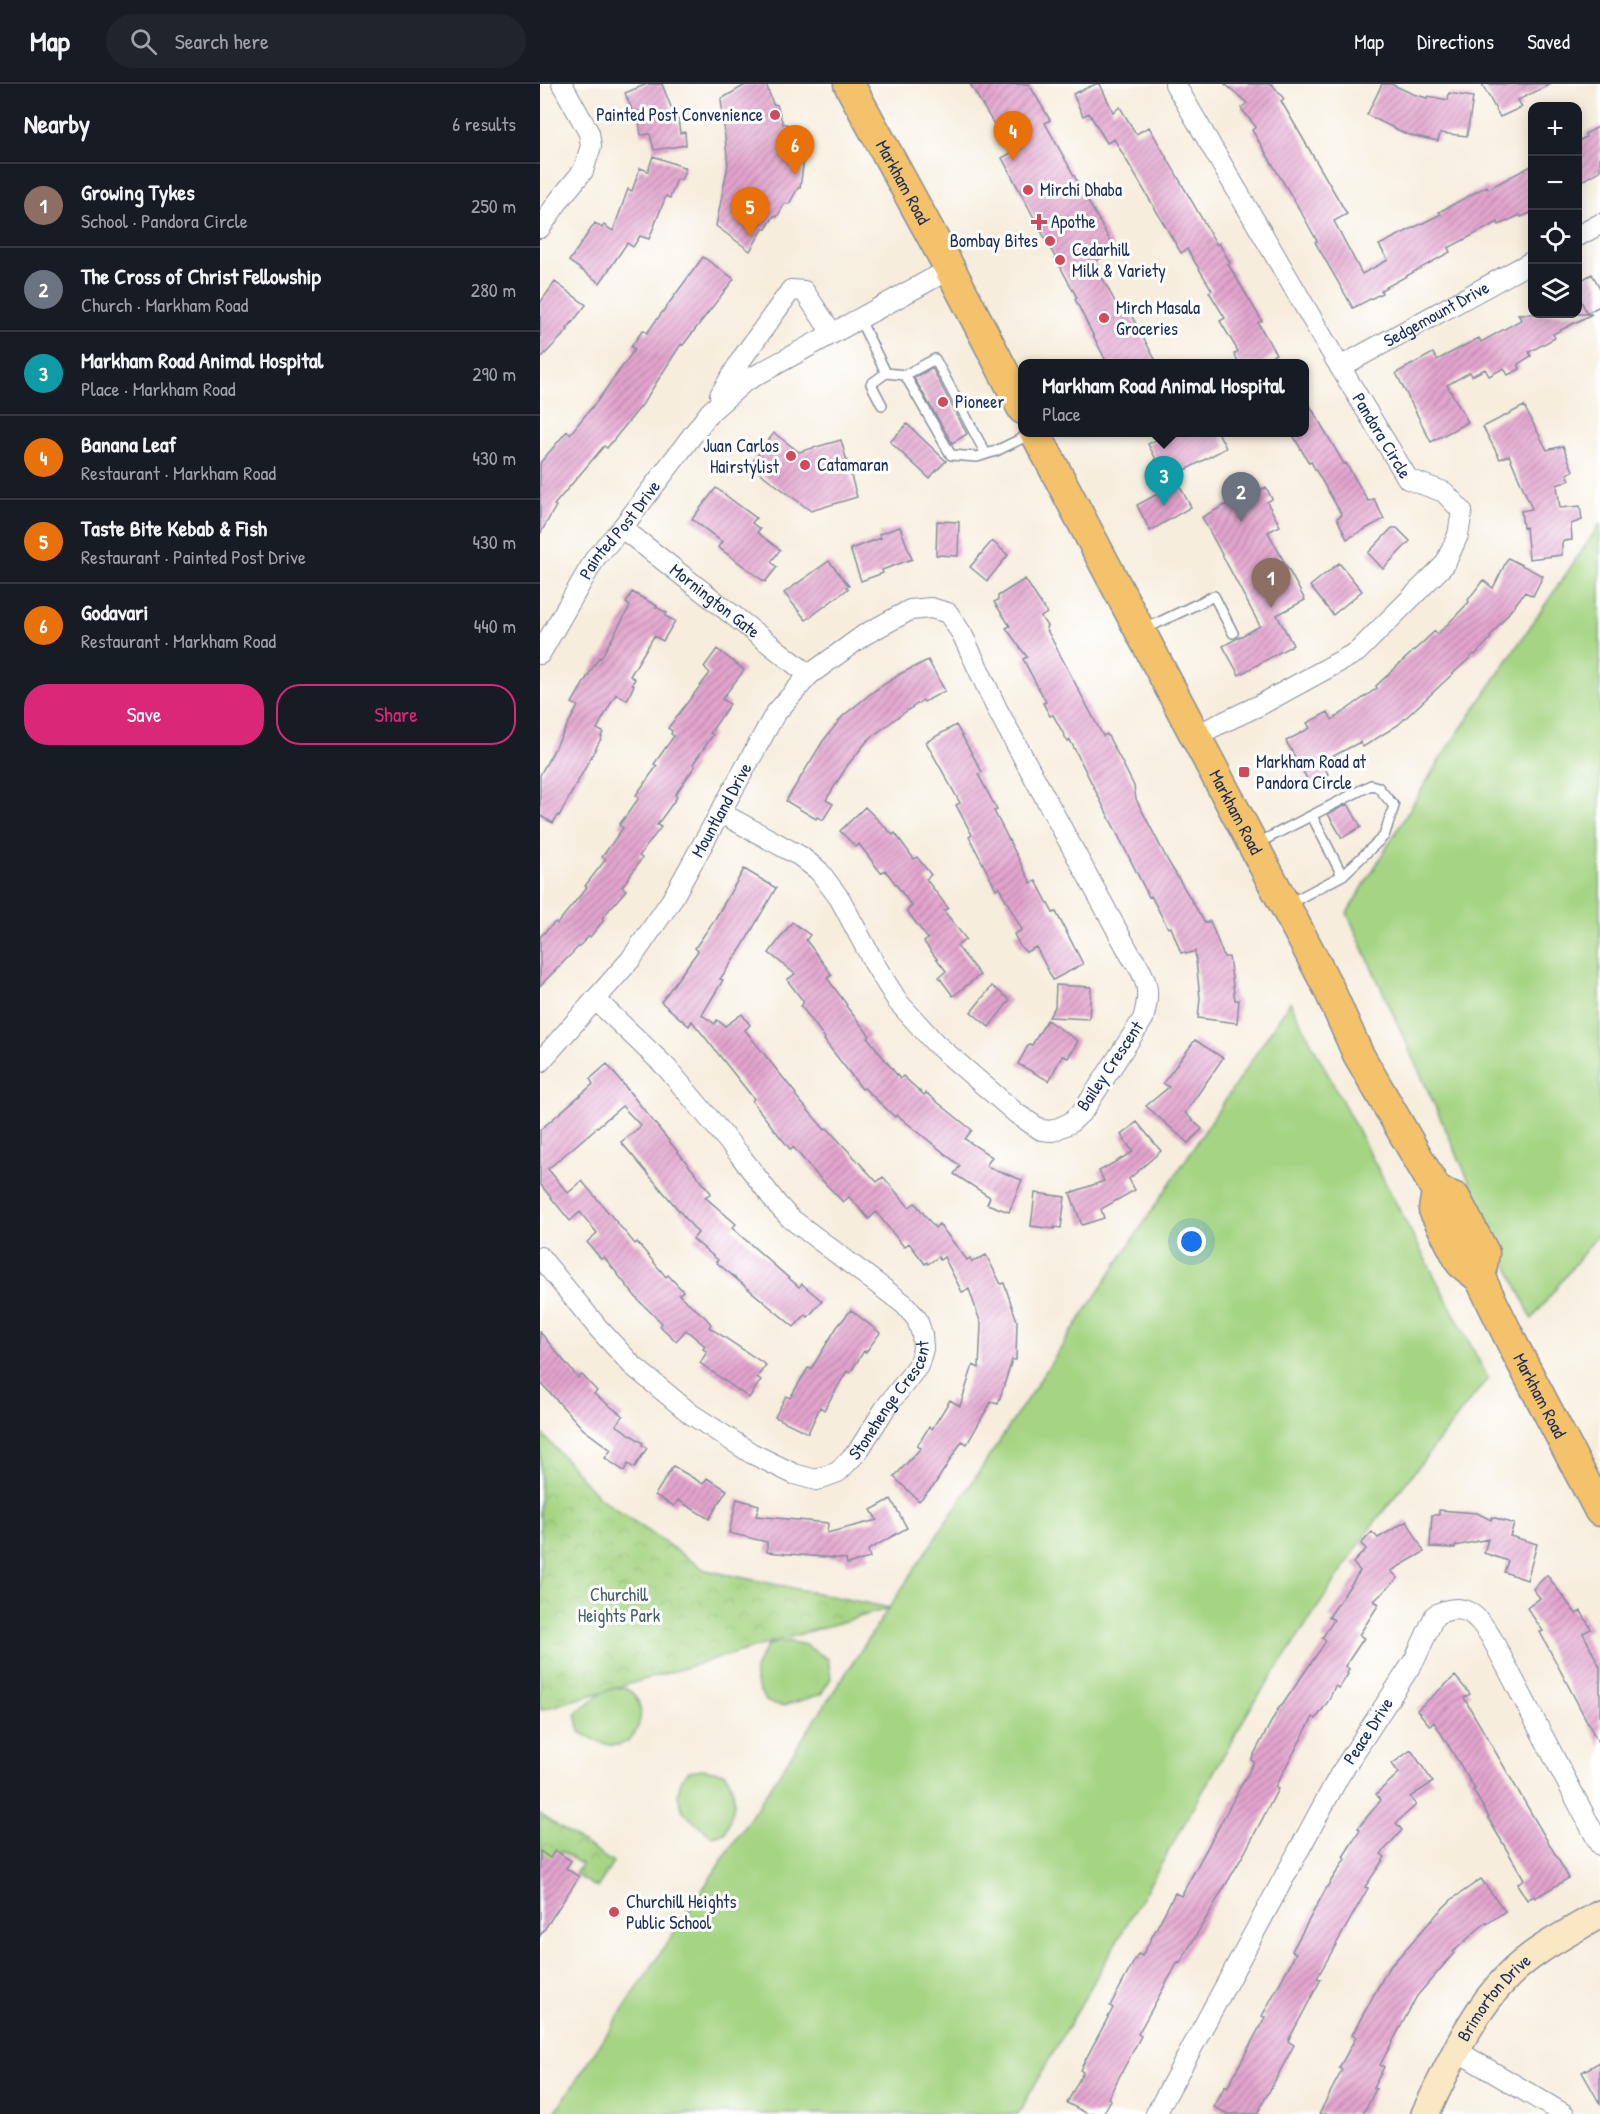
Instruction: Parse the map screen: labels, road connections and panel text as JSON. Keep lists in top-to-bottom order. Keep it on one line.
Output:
{"streets":{"main road":["Markham Road"],"street":["Sedgemount Drive","Pandora Circle","Painted Post Drive","Mornington Gate","Mountland Drive","Bailey Crescent","Stonehenge Crescent","Peace Drive","Brimorton Drive"]},"crossings":[["Markham Road","Pandora Circle"],["Markham Road","Painted Post Drive"],["Sedgemount Drive","Pandora Circle"],["Painted Post Drive","Mornington Gate"],["Mornington Gate","Mountland Drive"],["Mountland Drive","Bailey Crescent"],["Mountland Drive","Stonehenge Crescent"]],"parks":["Churchill Heights Park"],"places":{"other":["Painted Post Convenience","Mirchi Dhaba","Bombay Bites","Cedarhill Milk & Variety","Mirch Masala Groceries","Pioneer","Juan Carlos Hairstylist","Catamaran","Churchill Heights Public School"],"health":["Apothe"],"transit":["Markham Road at Pandora Circle"]},"page":{"header":"Map","search":"Search here","nav":["Map","Directions","Saved"],"heading":["Nearby","6 results"],"map_buttons":["+","−"],"pins":["4","6","5","3","2","1"],"list":[{"mark":"1","name":"Growing Tykes","note":"School · Pandora Circle","value":"250 m"},{"mark":"2","name":"The Cross of Christ Fellowship","note":"Church · Markham Road","value":"280 m"},{"mark":"3","name":"Markham Road Animal Hospital","note":"Place · Markham Road","value":"290 m"},{"mark":"4","name":"Banana Leaf","note":"Restaurant · Markham Road","value":"430 m"},{"mark":"5","name":"Taste Bite Kebab & Fish","note":"Restaurant · Painted Post Drive","value":"430 m"},{"mark":"6","name":"Godavari","note":"Restaurant · Markham Road","value":"440 m"}],"popup":["Markham Road Animal Hospital","Place"],"buttons":["Save","Share"]}}
